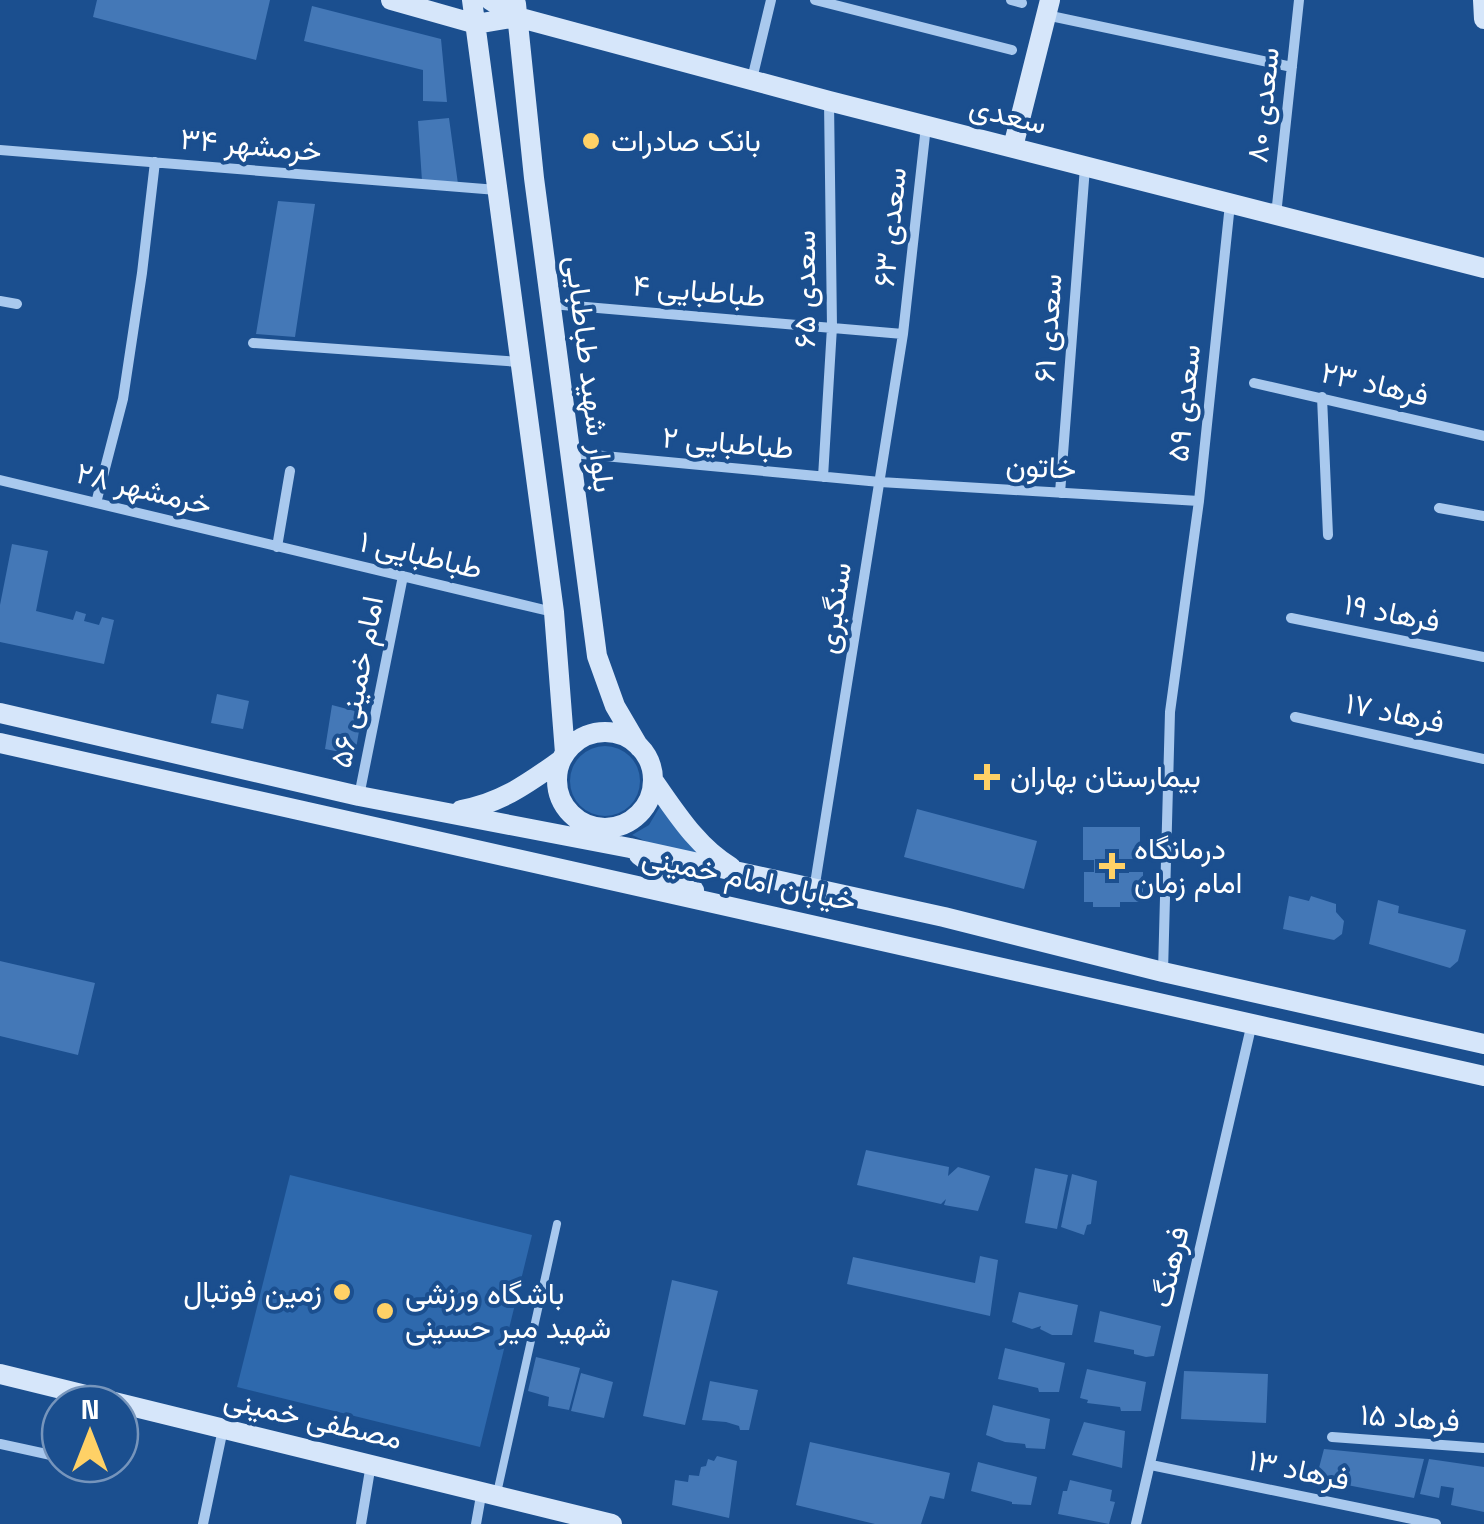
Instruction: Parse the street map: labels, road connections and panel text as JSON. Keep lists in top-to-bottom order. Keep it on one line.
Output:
{"streets":{"main road":["سعدی","بلوار شهید طباطبایی","خیابان امام خمینی","مصطفی خمینی"],"street":["سعدی ۸۰","خرمشهر ۳۴","سعدی ۶۳","سعدی ۶۵","طباطبایی ۴","سعدی ۶۱","فرهاد ۲۳","سعدی ۵۹","طباطبایی ۲","خاتون","خرمشهر ۲۸","طباطبایی ۱","سنگبری","فرهاد ۱۹","امام خمینی ۵۶","فرهاد ۱۷","فرهنگ","فرهاد ۱۵","فرهاد ۱۳"]},"crossings":[["سعدی ۸۰","سعدی"],["سعدی","سعدی ۶۳"],["سعدی","سعدی ۶۵"],["سعدی","سعدی ۶۱"],["سعدی","بلوار شهید طباطبایی"],["سعدی","سعدی ۵۹"],["سعدی ۶۳","طباطبایی ۴"],["سعدی ۶۳","سنگبری"],["سعدی ۶۵","طباطبایی ۴"],["سعدی ۶۵","طباطبایی ۲"],["طباطبایی ۴","بلوار شهید طباطبایی"],["طباطبایی ۴","سنگبری"],["سعدی ۶۱","خاتون"],["بلوار شهید طباطبایی","طباطبایی ۲"],["بلوار شهید طباطبایی","خیابان امام خمینی"],["سعدی ۵۹","خاتون"],["سعدی ۵۹","خیابان امام خمینی"],["طباطبایی ۲","خاتون"],["طباطبایی ۲","سنگبری"],["خاتون","سنگبری"],["خرمشهر ۲۸","طباطبایی ۱"],["طباطبایی ۱","امام خمینی ۵۶"],["سنگبری","خیابان امام خمینی"],["امام خمینی ۵۶","خیابان امام خمینی"],["خیابان امام خمینی","فرهنگ"],["فرهنگ","فرهاد ۱۳"]],"places":{"other":["بانک صادرات","زمین فوتبال","باشگاه ورزشی شهید میر حسینی"],"health":["بیمارستان بهاران","درمانگاه امام زمان"]},"north":"top"}
